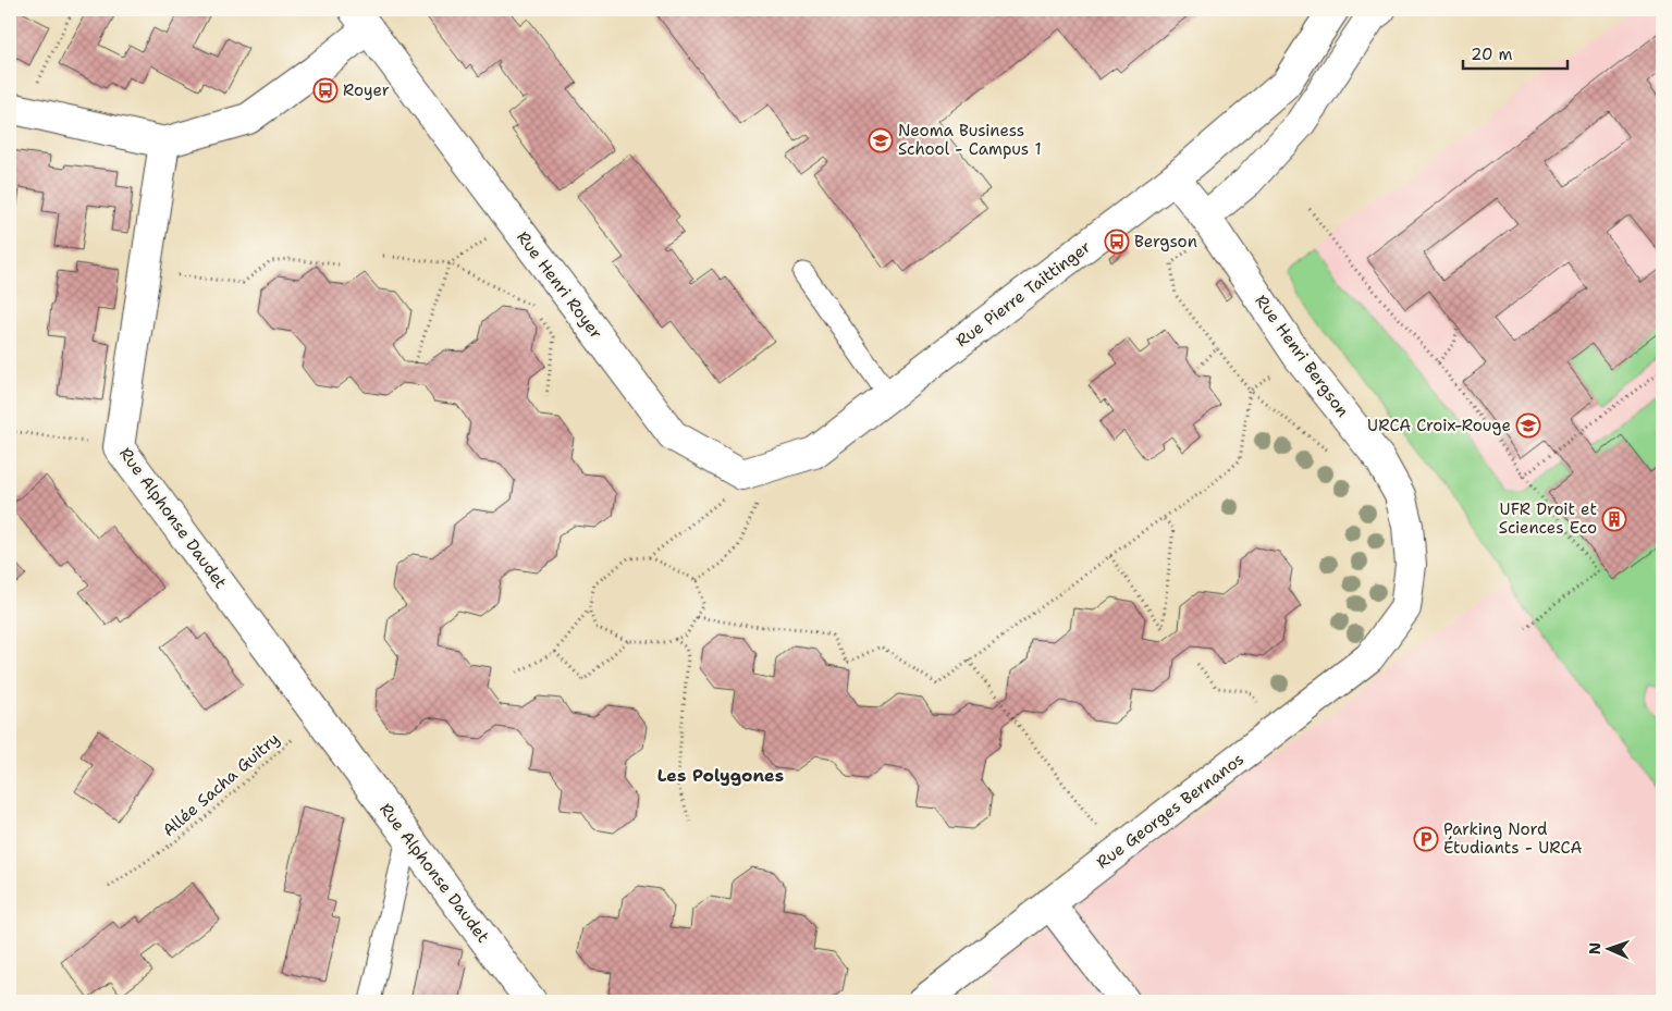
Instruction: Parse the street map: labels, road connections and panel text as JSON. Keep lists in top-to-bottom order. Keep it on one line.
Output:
{"streets":{"street":["Rue Henri Royer","Rue Pierre Taittinger","Rue Henri Bergson","Rue Alphonse Daudet","Rue Georges Bernanos"],"path":["Allée Sacha Guitry"]},"crossings":[["Rue Henri Royer","Rue Pierre Taittinger"],["Rue Pierre Taittinger","Rue Henri Bergson"],["Rue Henri Bergson","Rue Georges Bernanos"],["Rue Alphonse Daudet","Allée Sacha Guitry"]],"districts":["Les Polygones"],"places":{"bus stop":["Royer","Bergson"],"school or university":["Neoma Business School - Campus 1","URCA Croix-Rouge"],"building":["UFR Droit et Sciences Eco"],"parking":["Parking Nord Étudiants - URCA"]},"scale_bar":"20 m","north":"left"}
